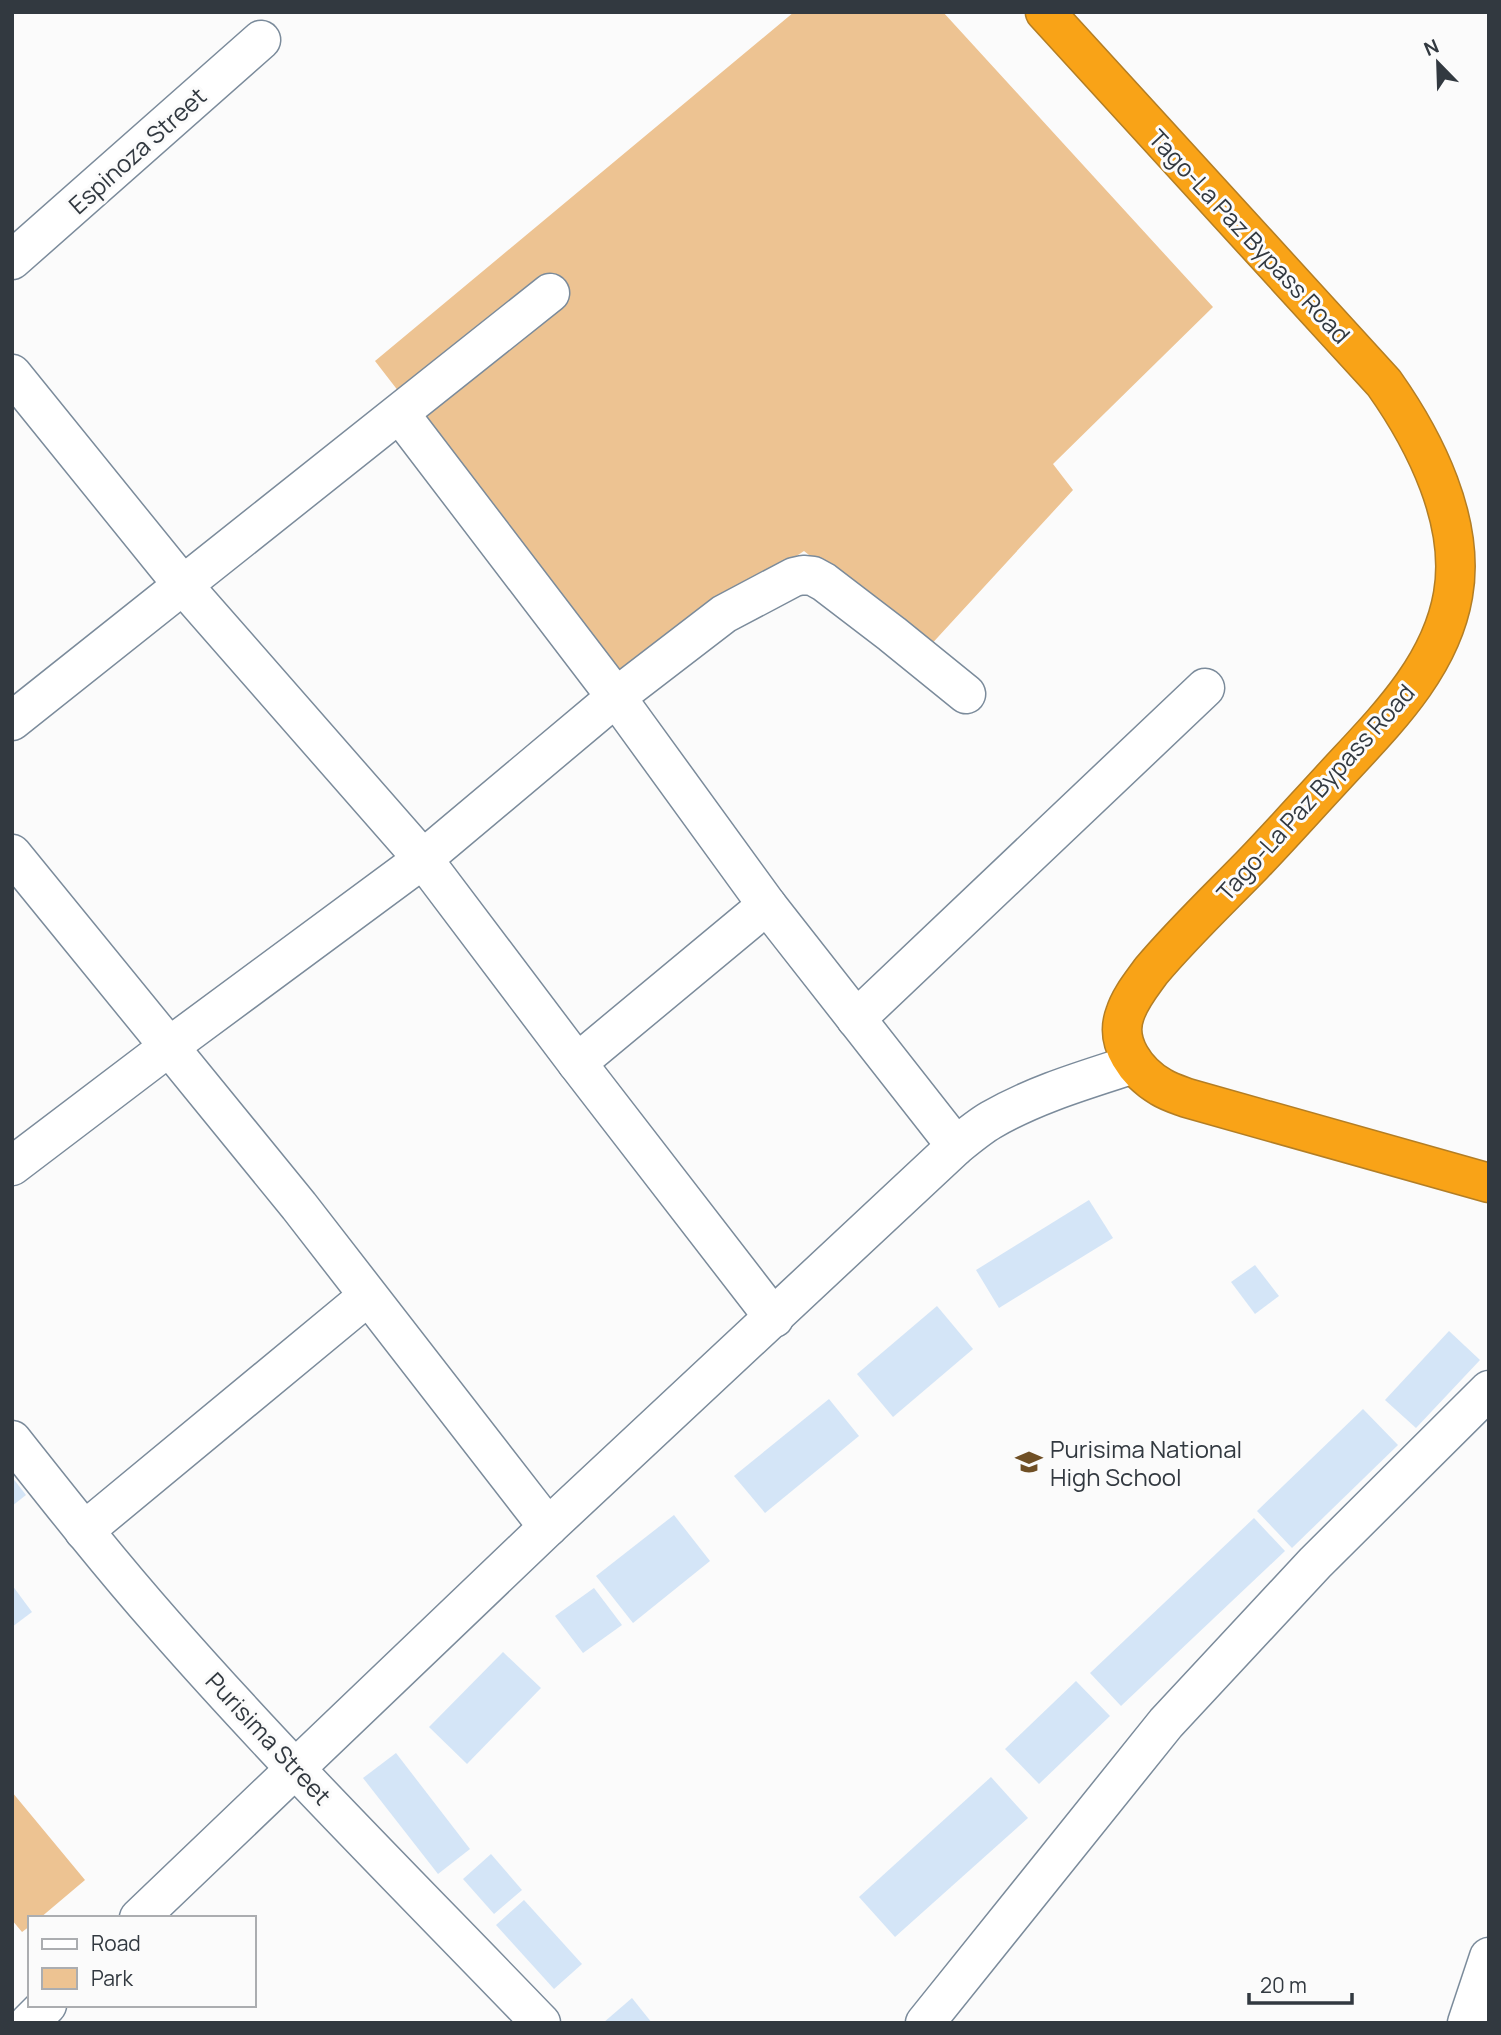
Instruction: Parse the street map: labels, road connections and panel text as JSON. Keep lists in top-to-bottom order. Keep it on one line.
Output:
{"streets":{"highway":["Tago-La Paz Bypass Road"],"street":["Espinoza Street","Purisima Street"]},"places":{"school or university":["Purisima National High School"]},"legend":["Road","Park"],"scale_bar":"20 m","north":"top left"}
